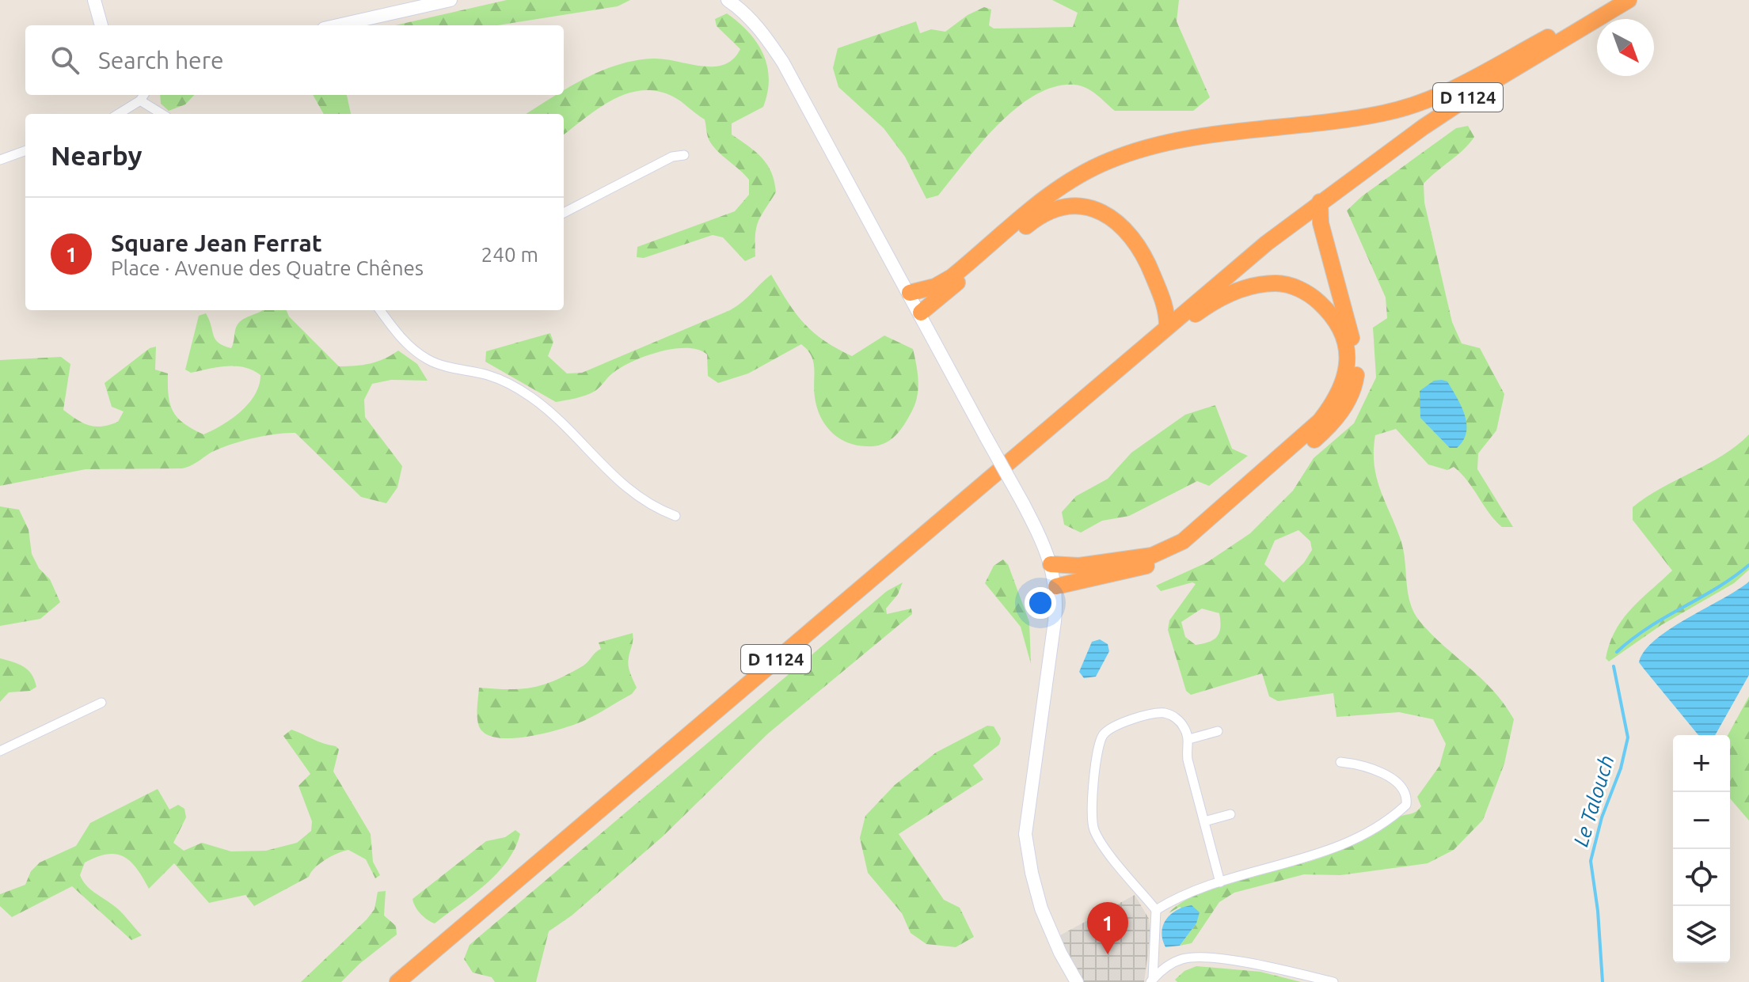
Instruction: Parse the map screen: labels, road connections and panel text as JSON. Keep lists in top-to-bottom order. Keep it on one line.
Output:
{"streets":{"highway":["D 1124"]},"water":["Le Talouch"],"north":"bottom right","page":{"search":"Search here","heading":"Nearby","list":[{"mark":"1","name":"Square Jean Ferrat","note":"Place · Avenue des Quatre Chênes","value":"240 m"}],"map_buttons":["+","−"],"pins":"1"}}
